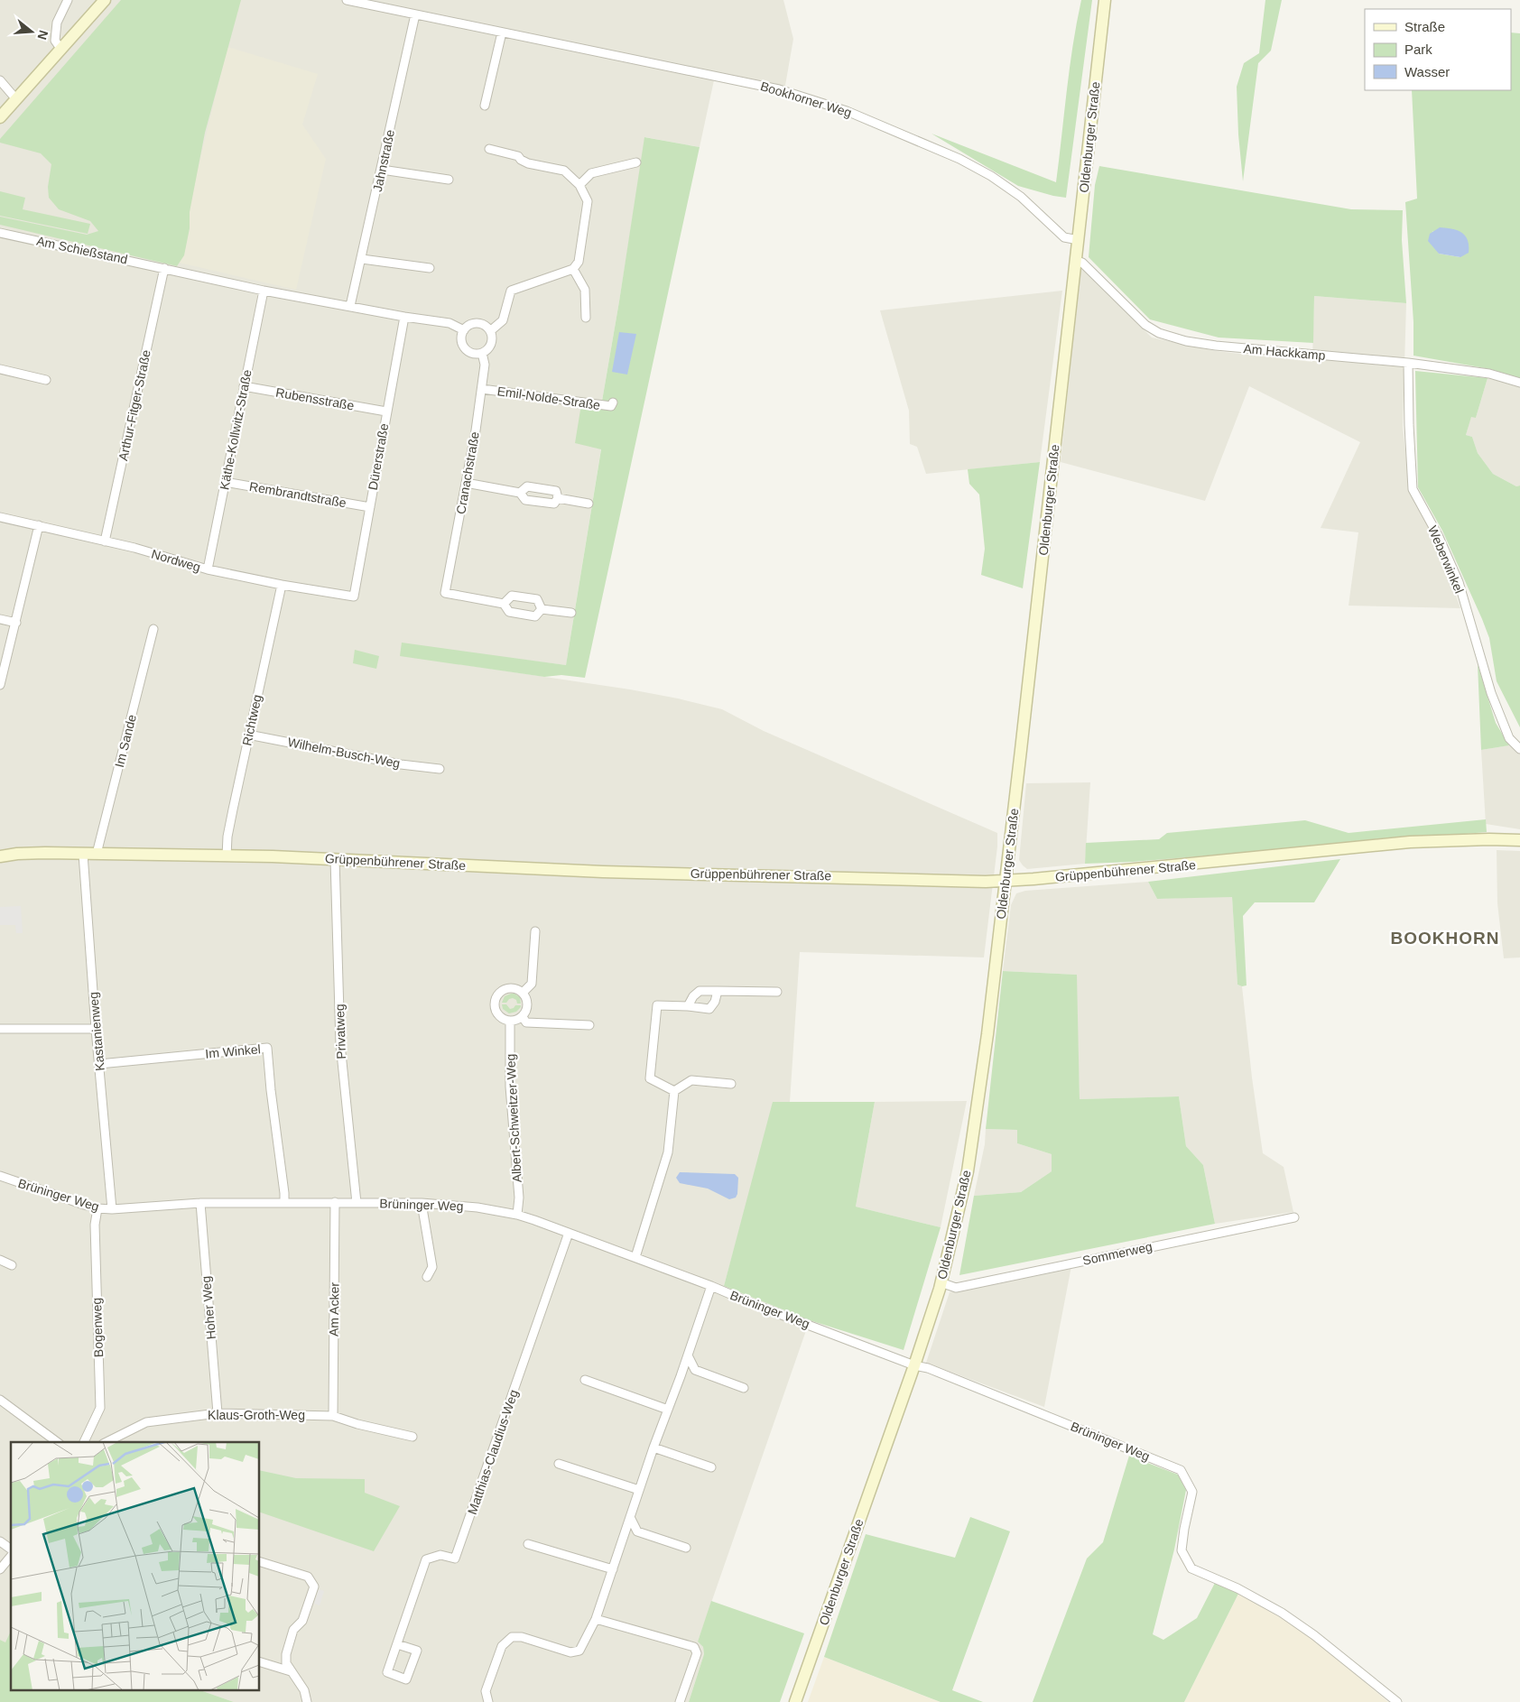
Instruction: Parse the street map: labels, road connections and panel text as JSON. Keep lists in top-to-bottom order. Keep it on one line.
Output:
{"streets":{"street":["Bookhorner Weg","Oldenburger Straße","Jahnstraße","Am Schießstand","Am Hackkamp","Emil-Nolde-Straße","Rubensstraße","Arthur-Fitger-Straße","Käthe-Kollwitz-Straße","Dürerstraße","Cranachstraße","Rembrandtstraße","Weberwinkel","Nordweg","Richtweg","Im Sande","Wilhelm-Busch-Weg","Grüppenbührener Straße","Kastanienweg","Privatweg","Im Winkel","Albert-Schweitzer-Weg","Brüninger Weg","Sommerweg","Hoher Weg","Am Acker","Bogenweg","Klaus-Groth-Weg","Matthias-Claudius-Weg"]},"crossings":[["Bookhorner Weg","Oldenburger Straße"],["Bookhorner Weg","Jahnstraße"],["Oldenburger Straße","Am Hackkamp"],["Oldenburger Straße","Grüppenbührener Straße"],["Oldenburger Straße","Brüninger Weg"],["Oldenburger Straße","Sommerweg"],["Am Schießstand","Arthur-Fitger-Straße"],["Am Hackkamp","Weberwinkel"],["Emil-Nolde-Straße","Cranachstraße"],["Rubensstraße","Käthe-Kollwitz-Straße"],["Rubensstraße","Dürerstraße"],["Arthur-Fitger-Straße","Nordweg"],["Käthe-Kollwitz-Straße","Rembrandtstraße"],["Käthe-Kollwitz-Straße","Nordweg"],["Dürerstraße","Rembrandtstraße"],["Dürerstraße","Nordweg"],["Nordweg","Richtweg"],["Richtweg","Wilhelm-Busch-Weg"],["Richtweg","Grüppenbührener Straße"],["Im Sande","Grüppenbührener Straße"],["Grüppenbührener Straße","Kastanienweg"],["Grüppenbührener Straße","Privatweg"],["Kastanienweg","Im Winkel"],["Kastanienweg","Brüninger Weg"],["Privatweg","Brüninger Weg"],["Im Winkel","Brüninger Weg"],["Albert-Schweitzer-Weg","Brüninger Weg"],["Brüninger Weg","Hoher Weg"],["Brüninger Weg","Am Acker"],["Brüninger Weg","Bogenweg"],["Brüninger Weg","Matthias-Claudius-Weg"],["Hoher Weg","Klaus-Groth-Weg"],["Am Acker","Klaus-Groth-Weg"]],"districts":["BOOKHORN"],"legend":["Straße","Park","Wasser"],"north":"right"}
